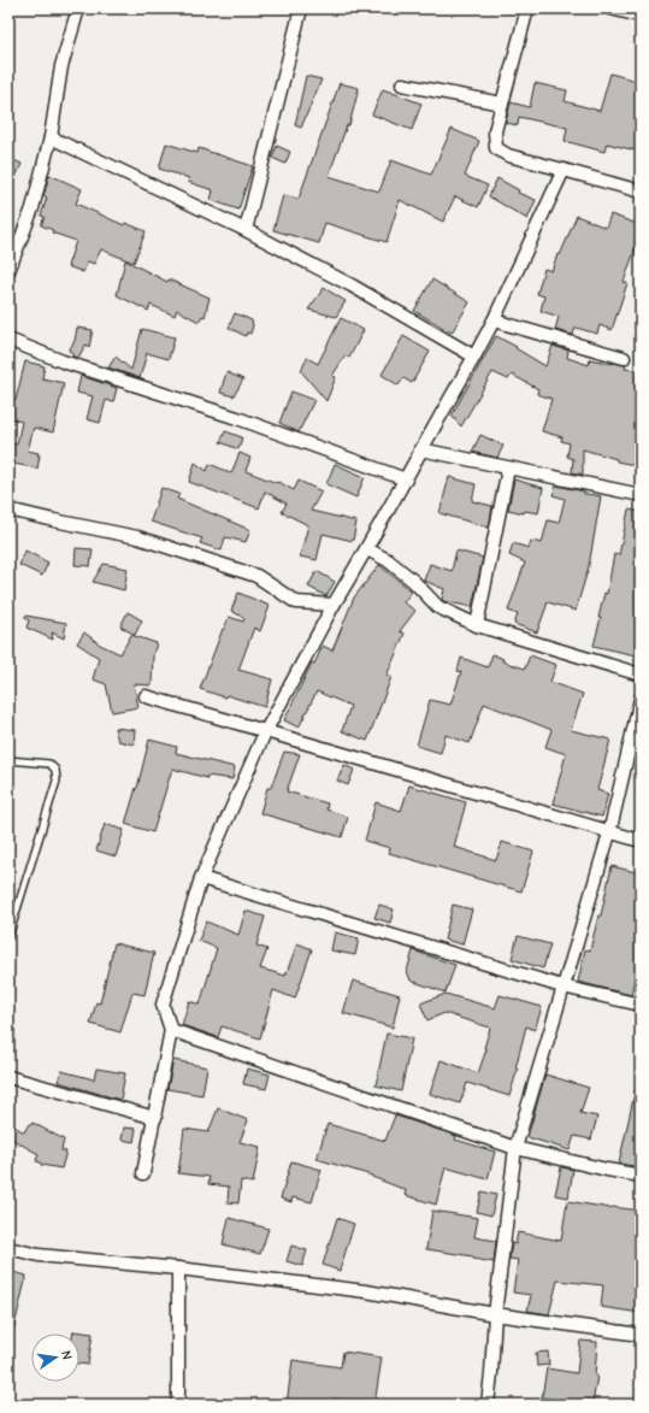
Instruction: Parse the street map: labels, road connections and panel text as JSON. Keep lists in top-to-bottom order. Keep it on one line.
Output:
{"north":"right"}
